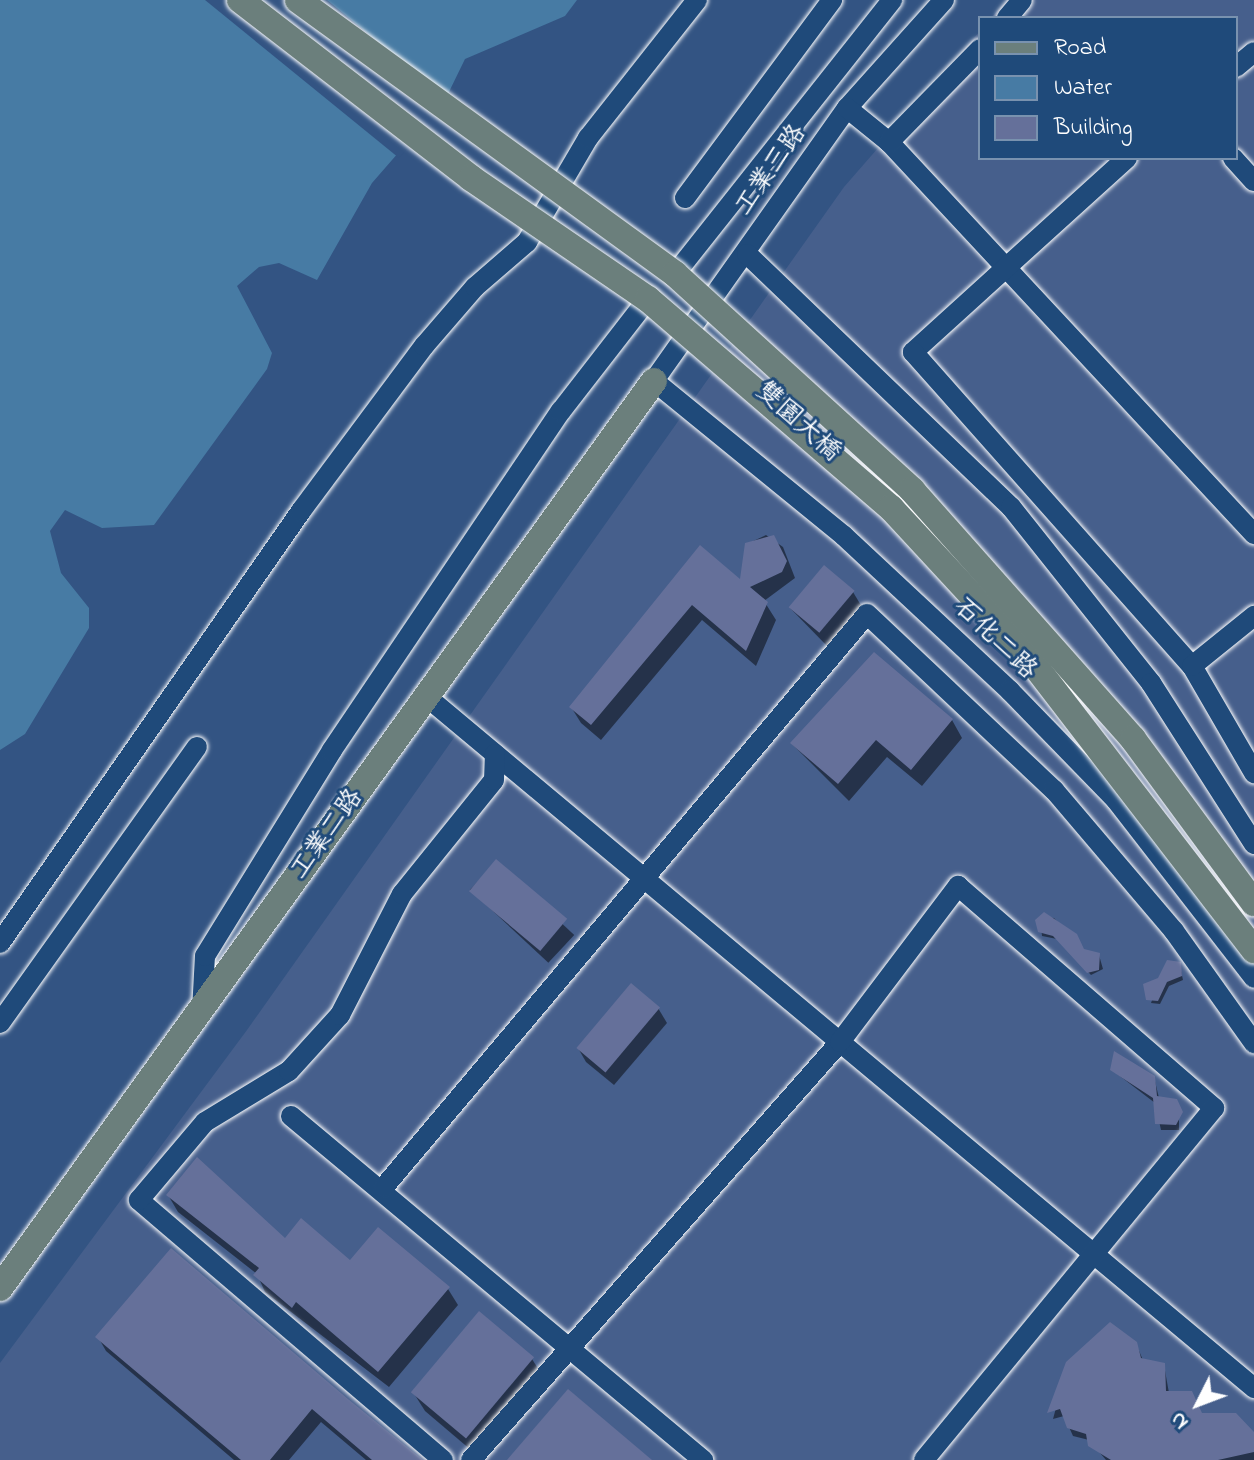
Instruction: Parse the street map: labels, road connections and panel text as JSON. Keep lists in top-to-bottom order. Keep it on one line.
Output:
{"streets":{"main road":["雙園大橋","工業二路"],"street":["工業三路","石化二路"]},"crossings":[["工業三路","石化二路"],["工業三路","工業二路"],["石化二路","工業二路"]],"legend":["Road","Water","Building"],"north":"bottom left"}
